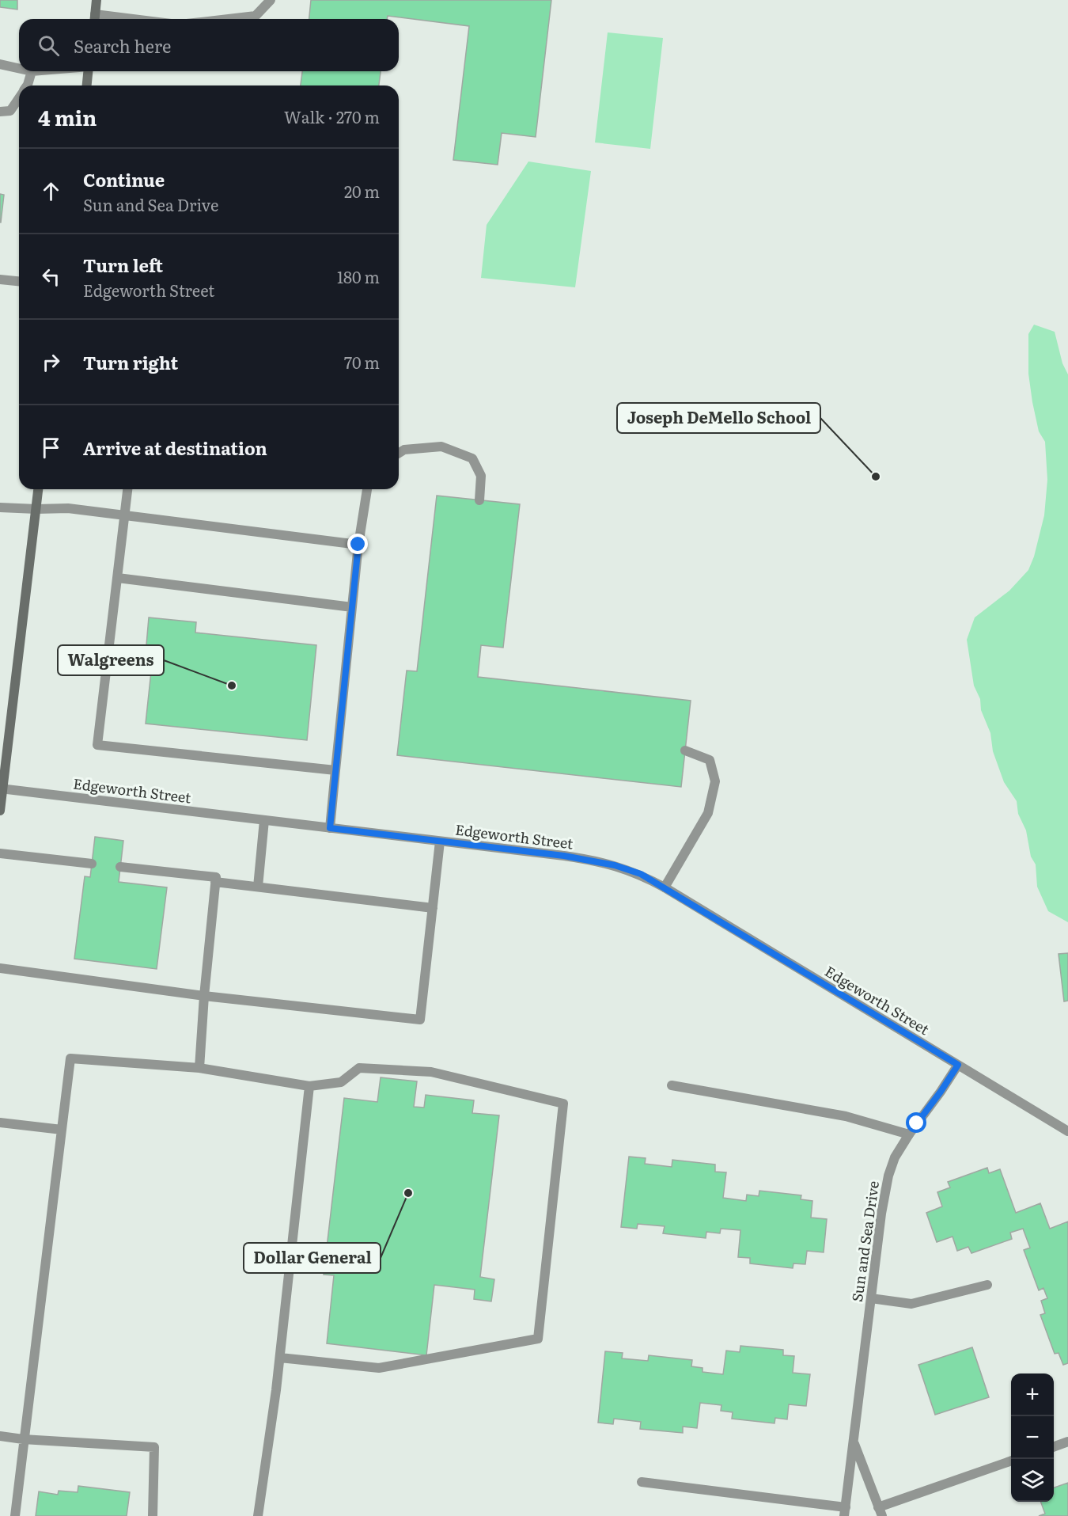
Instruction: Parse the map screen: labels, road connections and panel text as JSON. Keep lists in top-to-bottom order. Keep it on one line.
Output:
{"streets":{"street":["Edgeworth Street","Sun and Sea Drive"]},"crossings":[["Edgeworth Street","Sun and Sea Drive"]],"places":["Joseph DeMello School","Walgreens","Dollar General"],"page":{"search":"Search here","heading":["4 min","Walk · 270 m"],"list":[["Continue","Sun and Sea Drive","20 m"],["Turn left","Edgeworth Street","180 m"],["Turn right","70 m"],"Arrive at destination"],"map_buttons":["+","−"]}}
